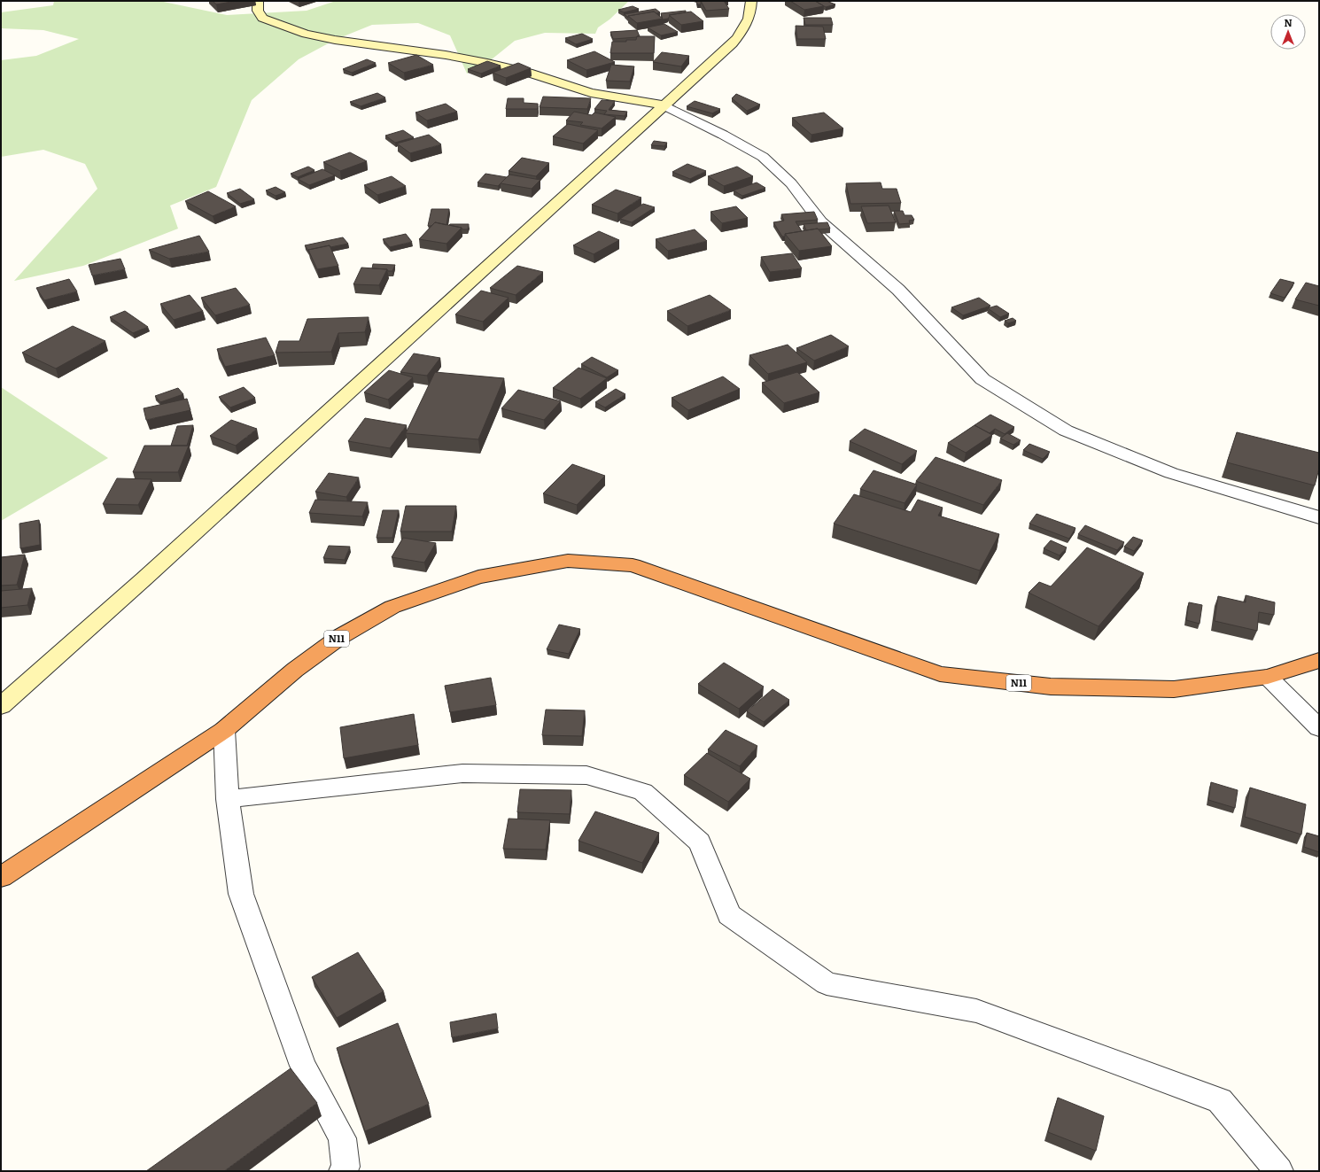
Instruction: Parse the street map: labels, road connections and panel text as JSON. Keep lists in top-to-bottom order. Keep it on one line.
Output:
{"streets":{"highway":["N11"]},"north":"top"}
